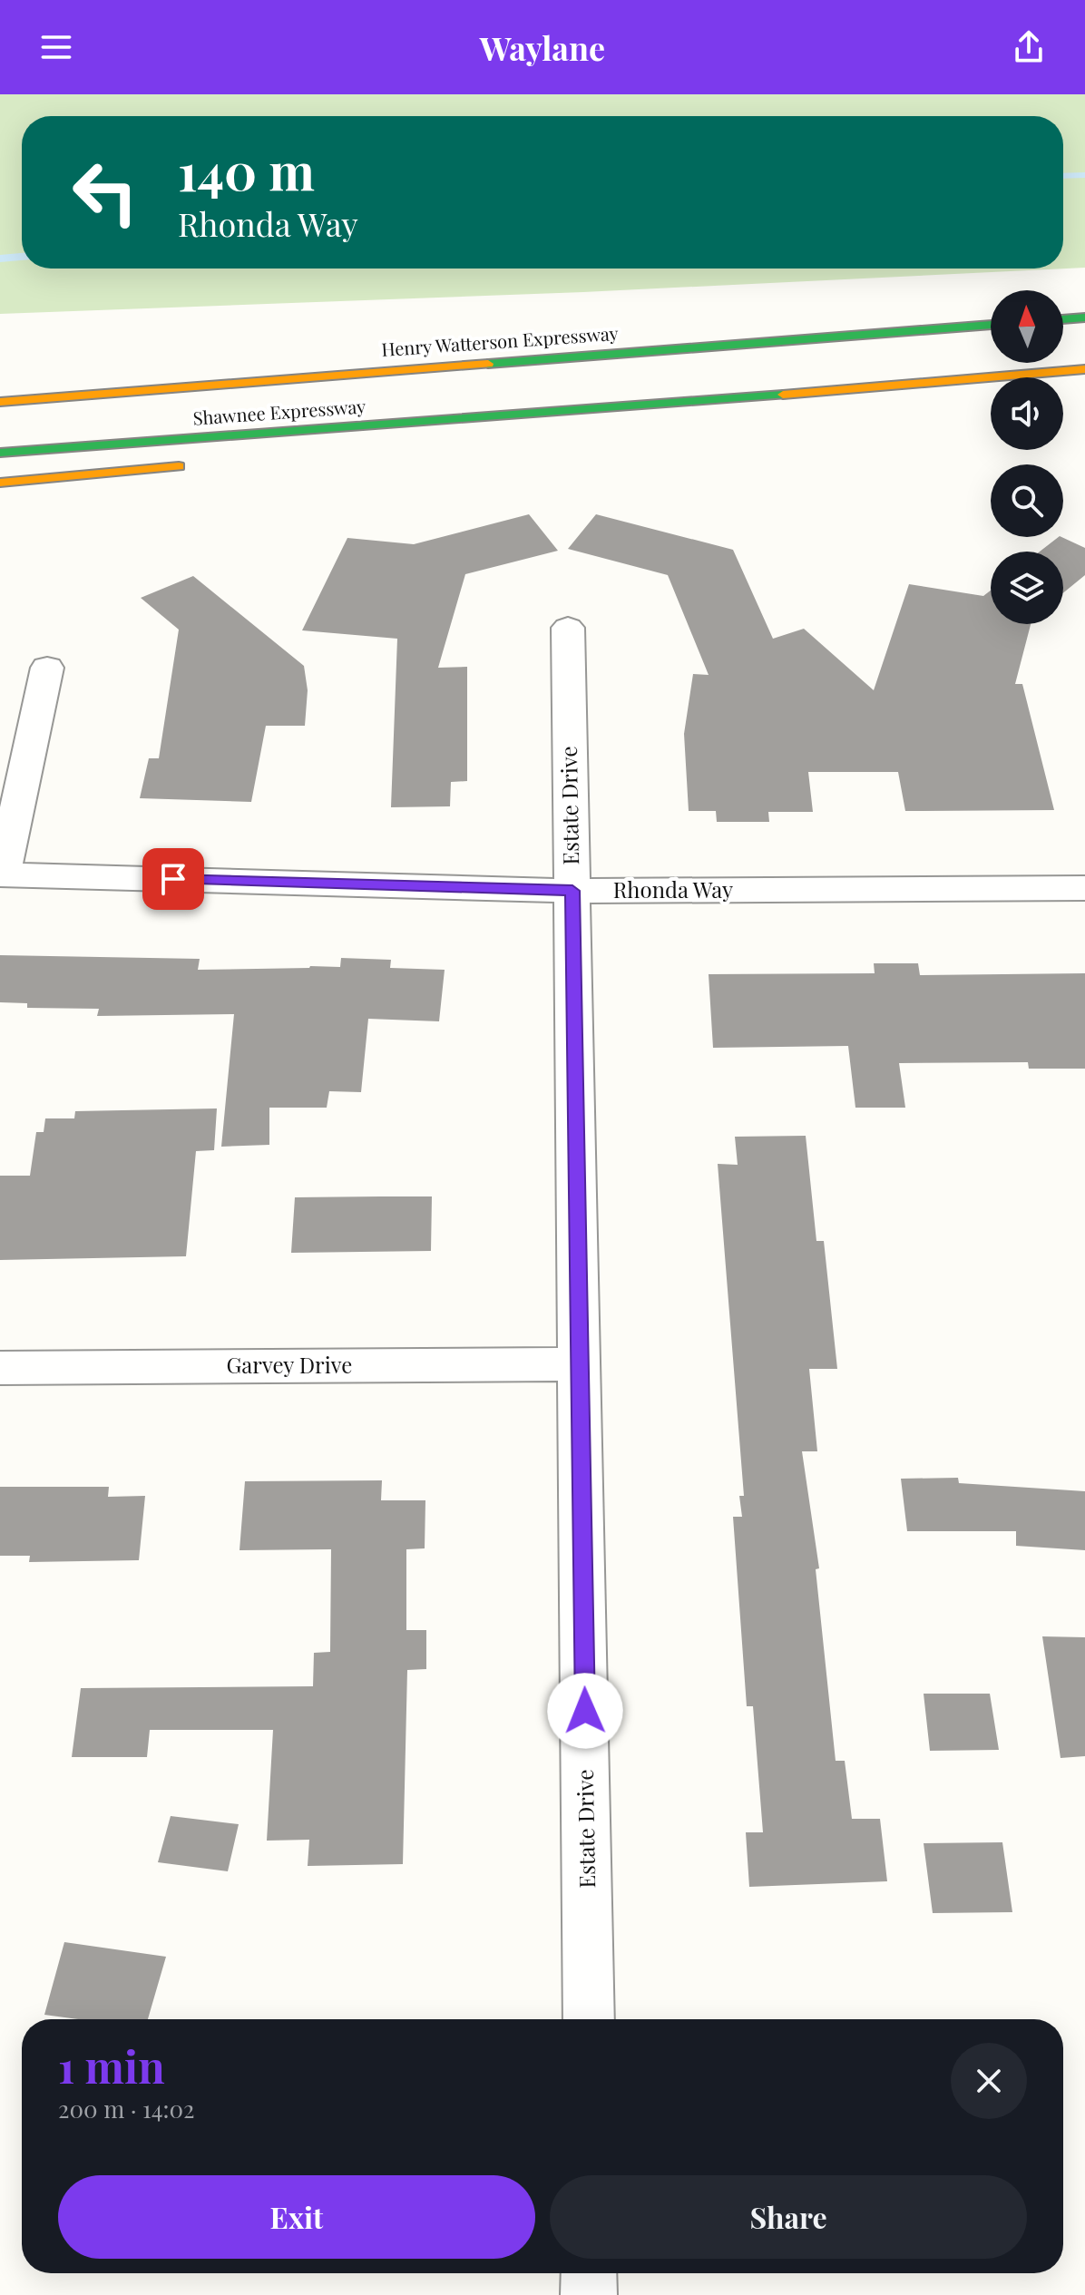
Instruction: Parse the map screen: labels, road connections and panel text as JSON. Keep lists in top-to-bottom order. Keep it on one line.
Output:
{"streets":{"highway":["Henry Watterson Expressway","Shawnee Expressway"],"street":["Estate Drive","Rhonda Way","Garvey Drive"]},"crossings":[["Estate Drive","Rhonda Way"],["Estate Drive","Garvey Drive"]],"north":"top","page":{"header":"Waylane","turn":["140 m","Rhonda Way"],"heading":["1 min","200 m · 14:02"],"buttons":["Exit","Share"]}}
